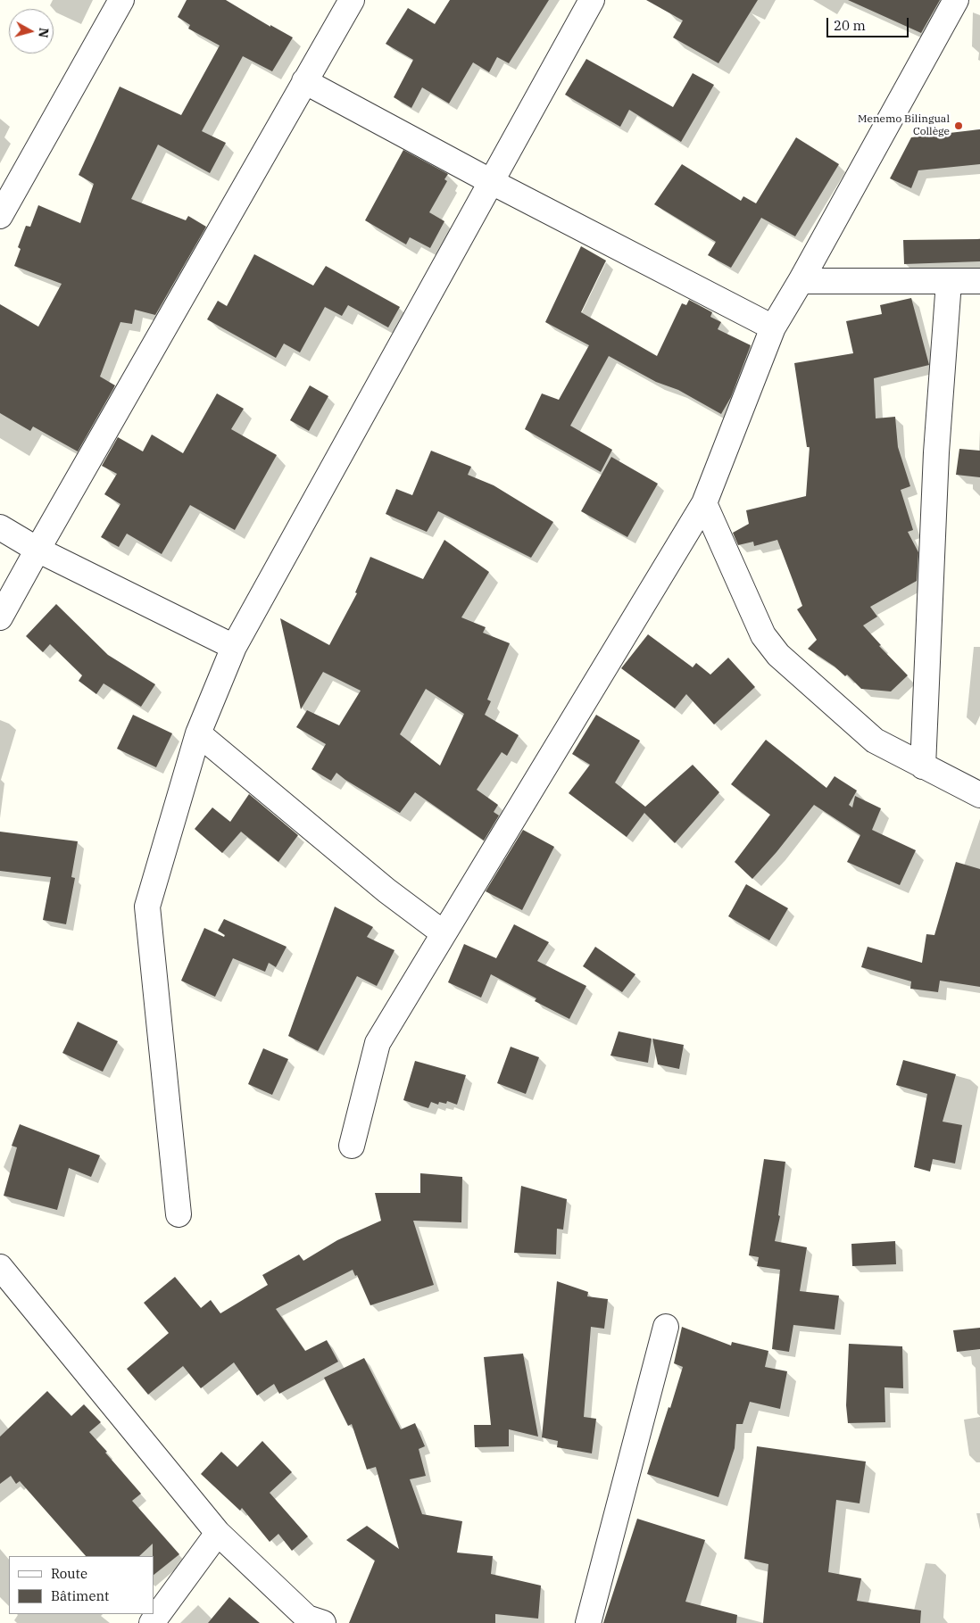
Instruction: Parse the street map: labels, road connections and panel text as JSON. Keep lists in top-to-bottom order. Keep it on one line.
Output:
{"places":["Menemo Bilingual Collège"],"legend":["Route","Bâtiment"],"scale_bar":"20 m","north":"right"}
